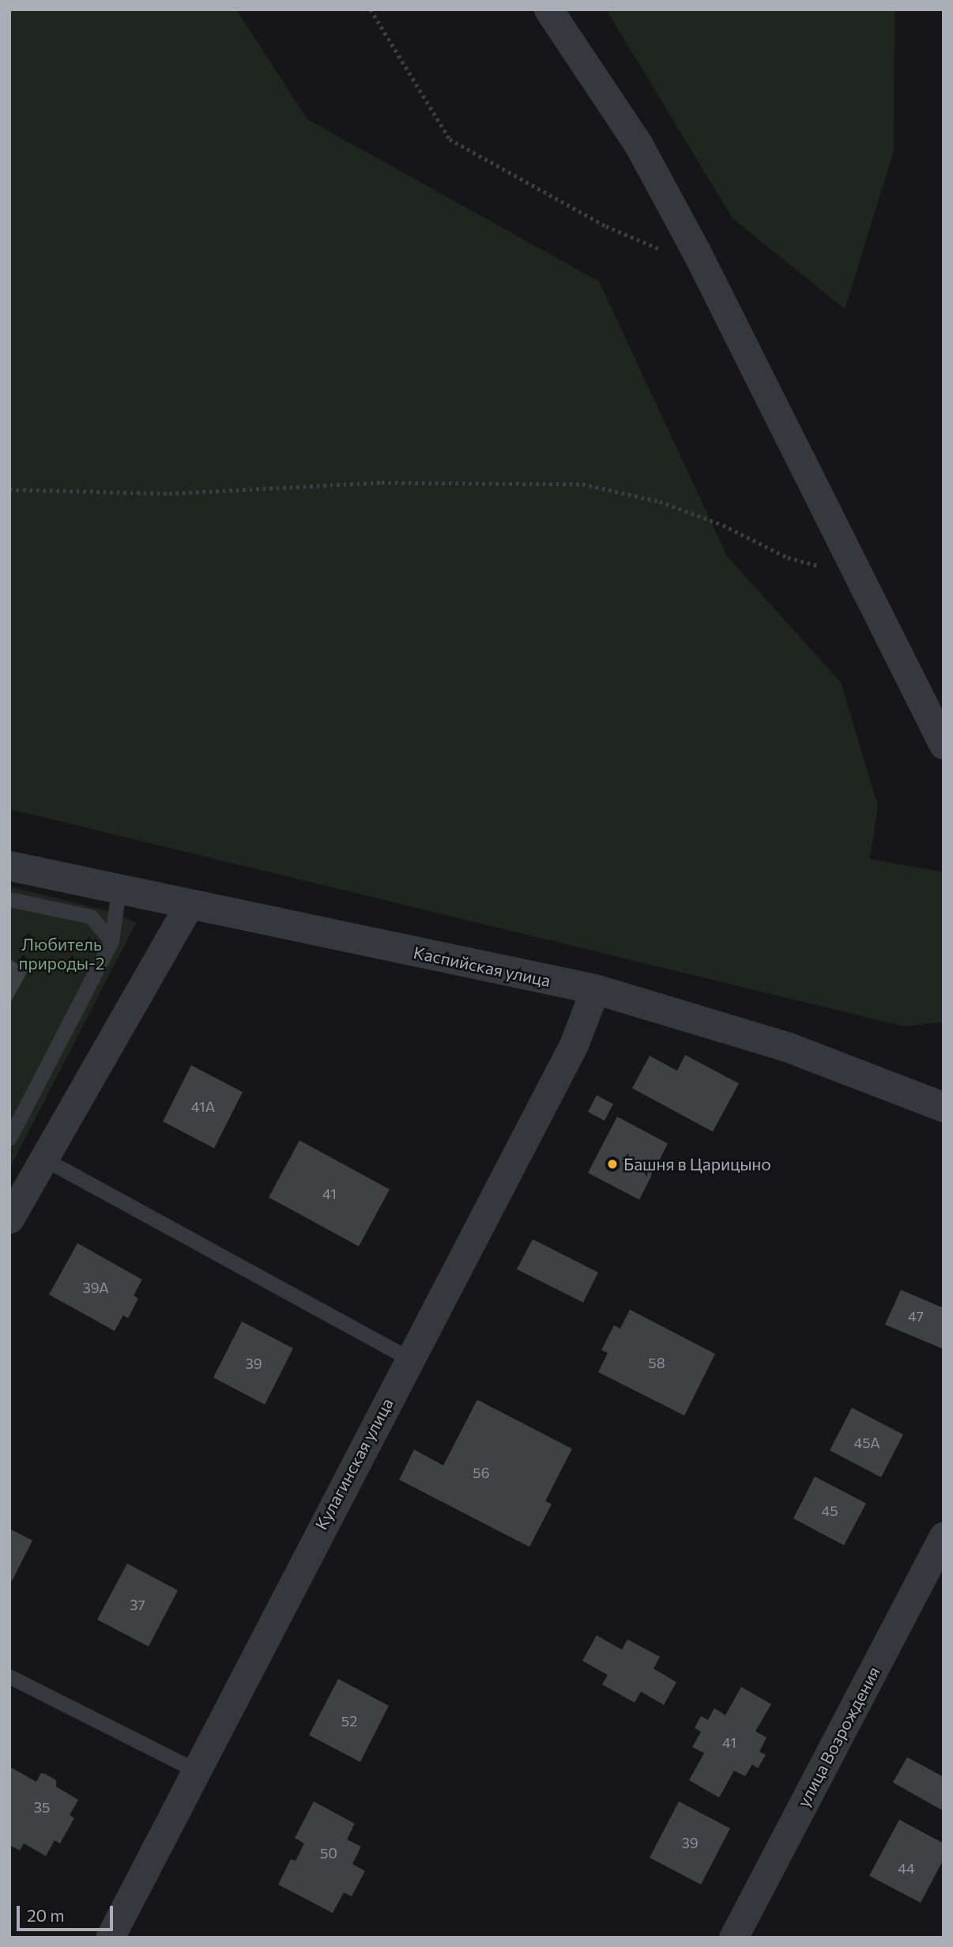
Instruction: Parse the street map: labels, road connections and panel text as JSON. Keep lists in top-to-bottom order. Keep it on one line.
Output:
{"streets":{"street":["Каспийская улица","Кулагинская улица","улица Возрождения"]},"crossings":[["Каспийская улица","Кулагинская улица"]],"parks":["Любитель природы-2"],"places":["Башня в Царицыно"],"house_numbers":["41А","41","39А","47","58","39","45А","56","45","37","52","41","35","39","50","44"],"scale_bar":"20 m"}
